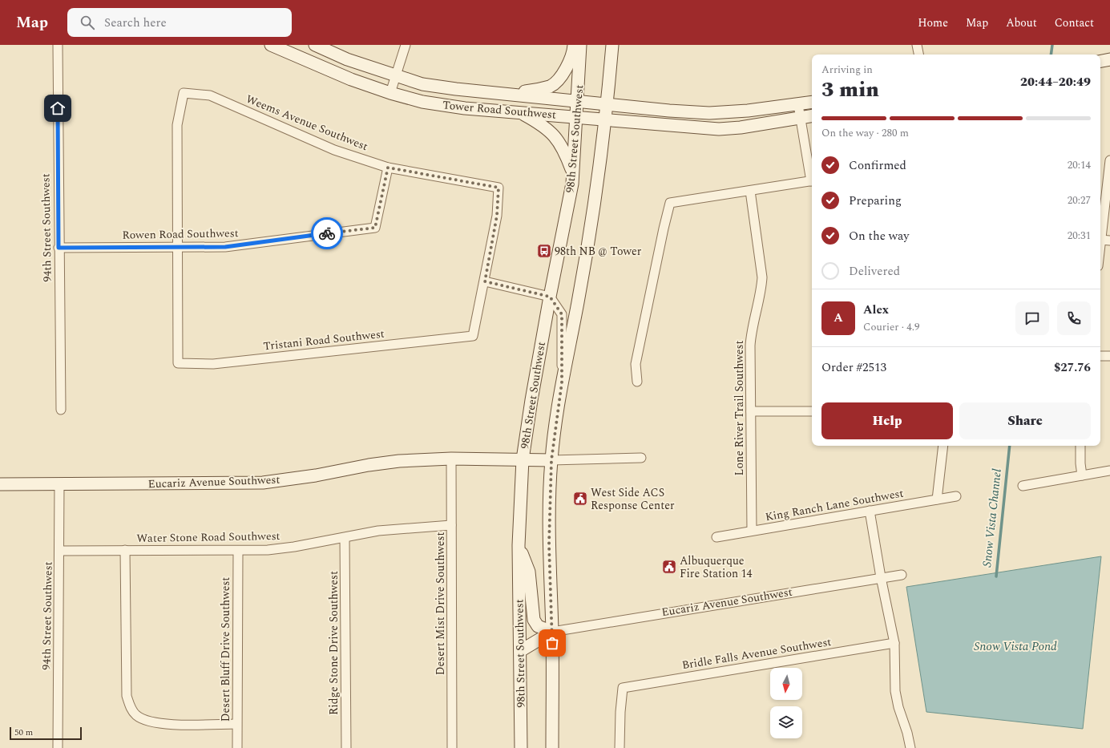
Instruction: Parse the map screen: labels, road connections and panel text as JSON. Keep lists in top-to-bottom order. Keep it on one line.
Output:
{"streets":{"street":["Tower Road Southwest","Weems Avenue Southwest","98th Street Southwest","94th Street Southwest","Rowen Road Southwest","Tristani Road Southwest","Lone River Trail Southwest","Eucariz Avenue Southwest","King Ranch Lane Southwest","Water Stone Road Southwest","Desert Mist Drive Southwest","Ridge Stone Drive Southwest","Desert Bluff Drive Southwest","Bridle Falls Avenue Southwest"]},"crossings":[["Tower Road Southwest","98th Street Southwest"],["Weems Avenue Southwest","Rowen Road Southwest"],["Weems Avenue Southwest","Tristani Road Southwest"],["98th Street Southwest","Eucariz Avenue Southwest"],["94th Street Southwest","Rowen Road Southwest"],["94th Street Southwest","Eucariz Avenue Southwest"],["94th Street Southwest","Water Stone Road Southwest"],["Rowen Road Southwest","Tristani Road Southwest"],["Lone River Trail Southwest","King Ranch Lane Southwest"],["Eucariz Avenue Southwest","Desert Mist Drive Southwest"],["Water Stone Road Southwest","Desert Mist Drive Southwest"],["Water Stone Road Southwest","Ridge Stone Drive Southwest"],["Water Stone Road Southwest","Desert Bluff Drive Southwest"]],"water":["Snow Vista Channel","Snow Vista Pond"],"places":{"bus stop":["98th NB @ Tower"],"public building":["West Side ACS Response Center","Albuquerque Fire Station 14"]},"scale_bar":"50 m","north":"bottom","page":{"header":"Map","search":"Search here","nav":["Home","Map","About","Contact"],"heading":["3 min","Arriving in","20:44–20:49"],"panel":["Alex","Courier · 4.9","Order #2513","$27.76"],"bar":"On the way · 280 m","list":[["Confirmed","20:14"],["Preparing","20:27"],["On the way","20:31"],"Delivered"],"round":"A","buttons":["Help","Share"],"scale":"50 m"}}
